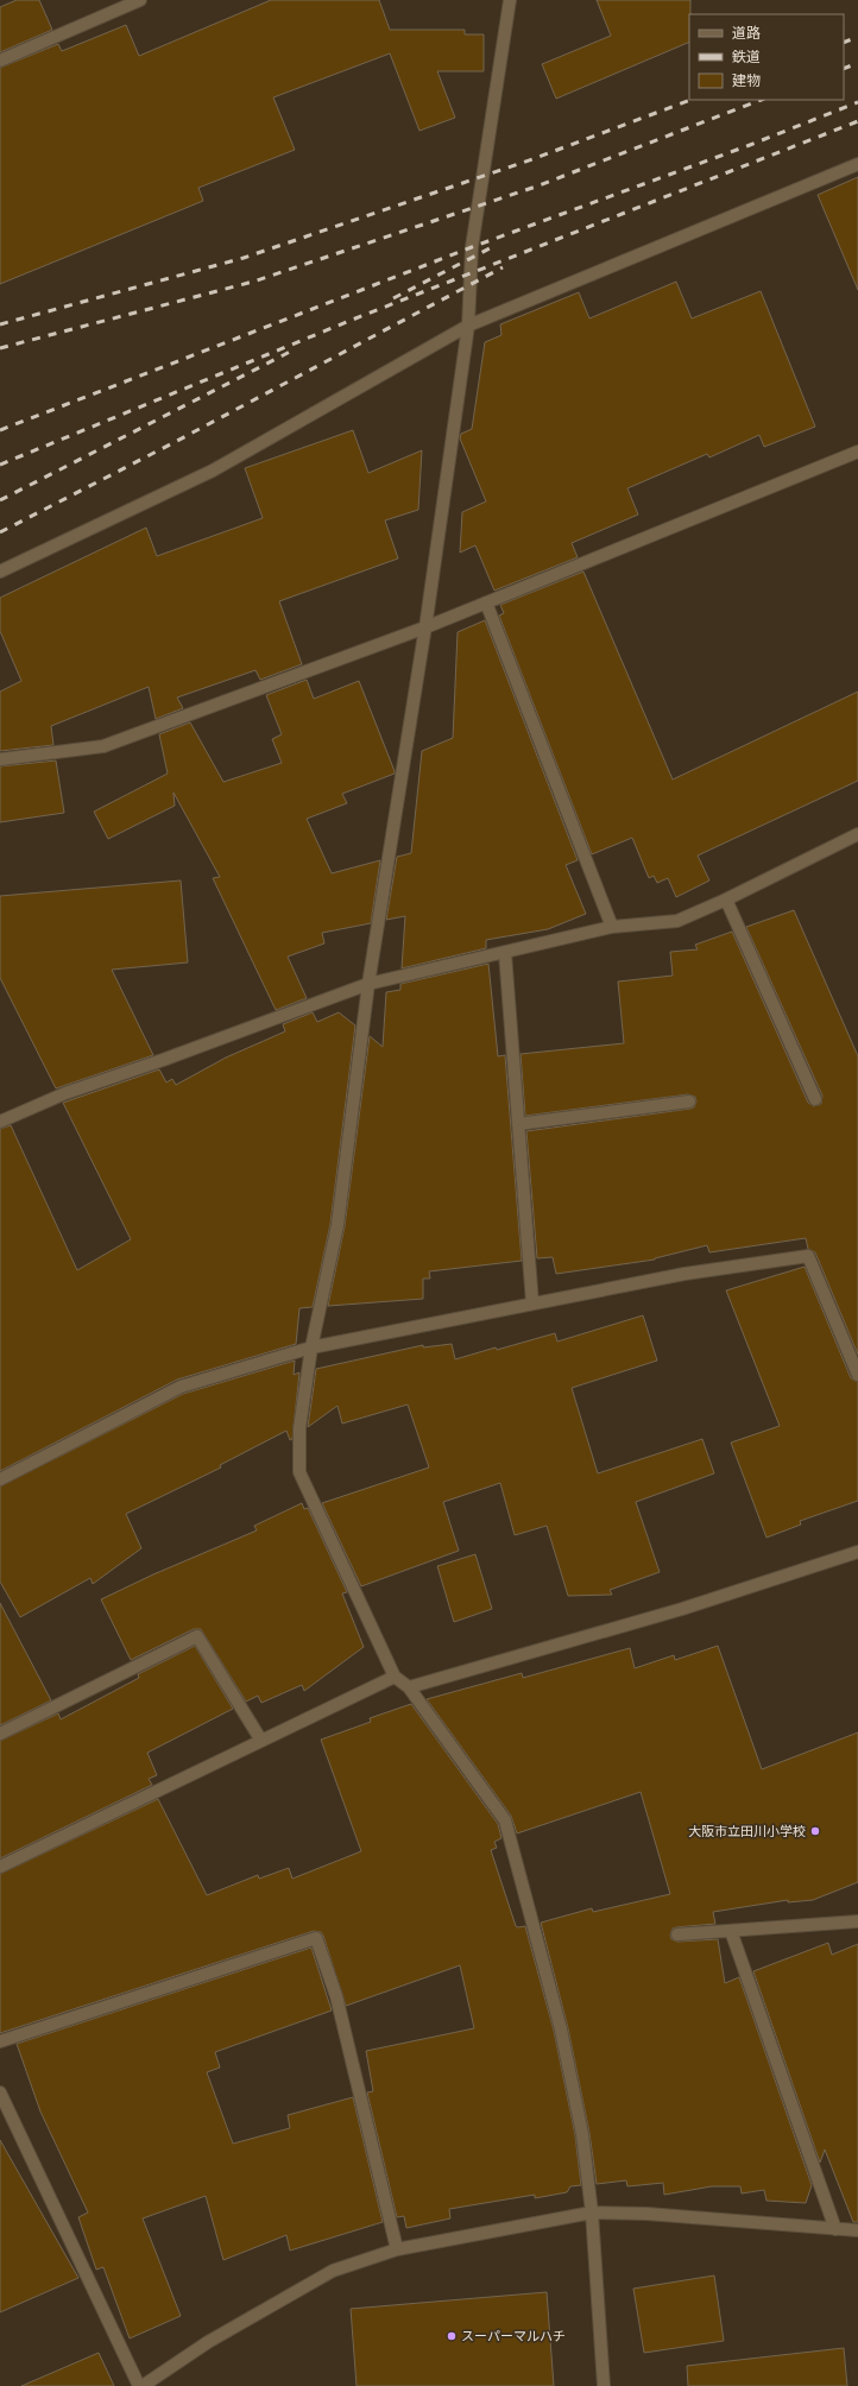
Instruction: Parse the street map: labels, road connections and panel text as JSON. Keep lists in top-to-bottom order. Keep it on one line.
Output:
{"places":["大阪市立田川小学校","スーパーマルハチ"],"legend":["道路","鉄道","建物"]}
